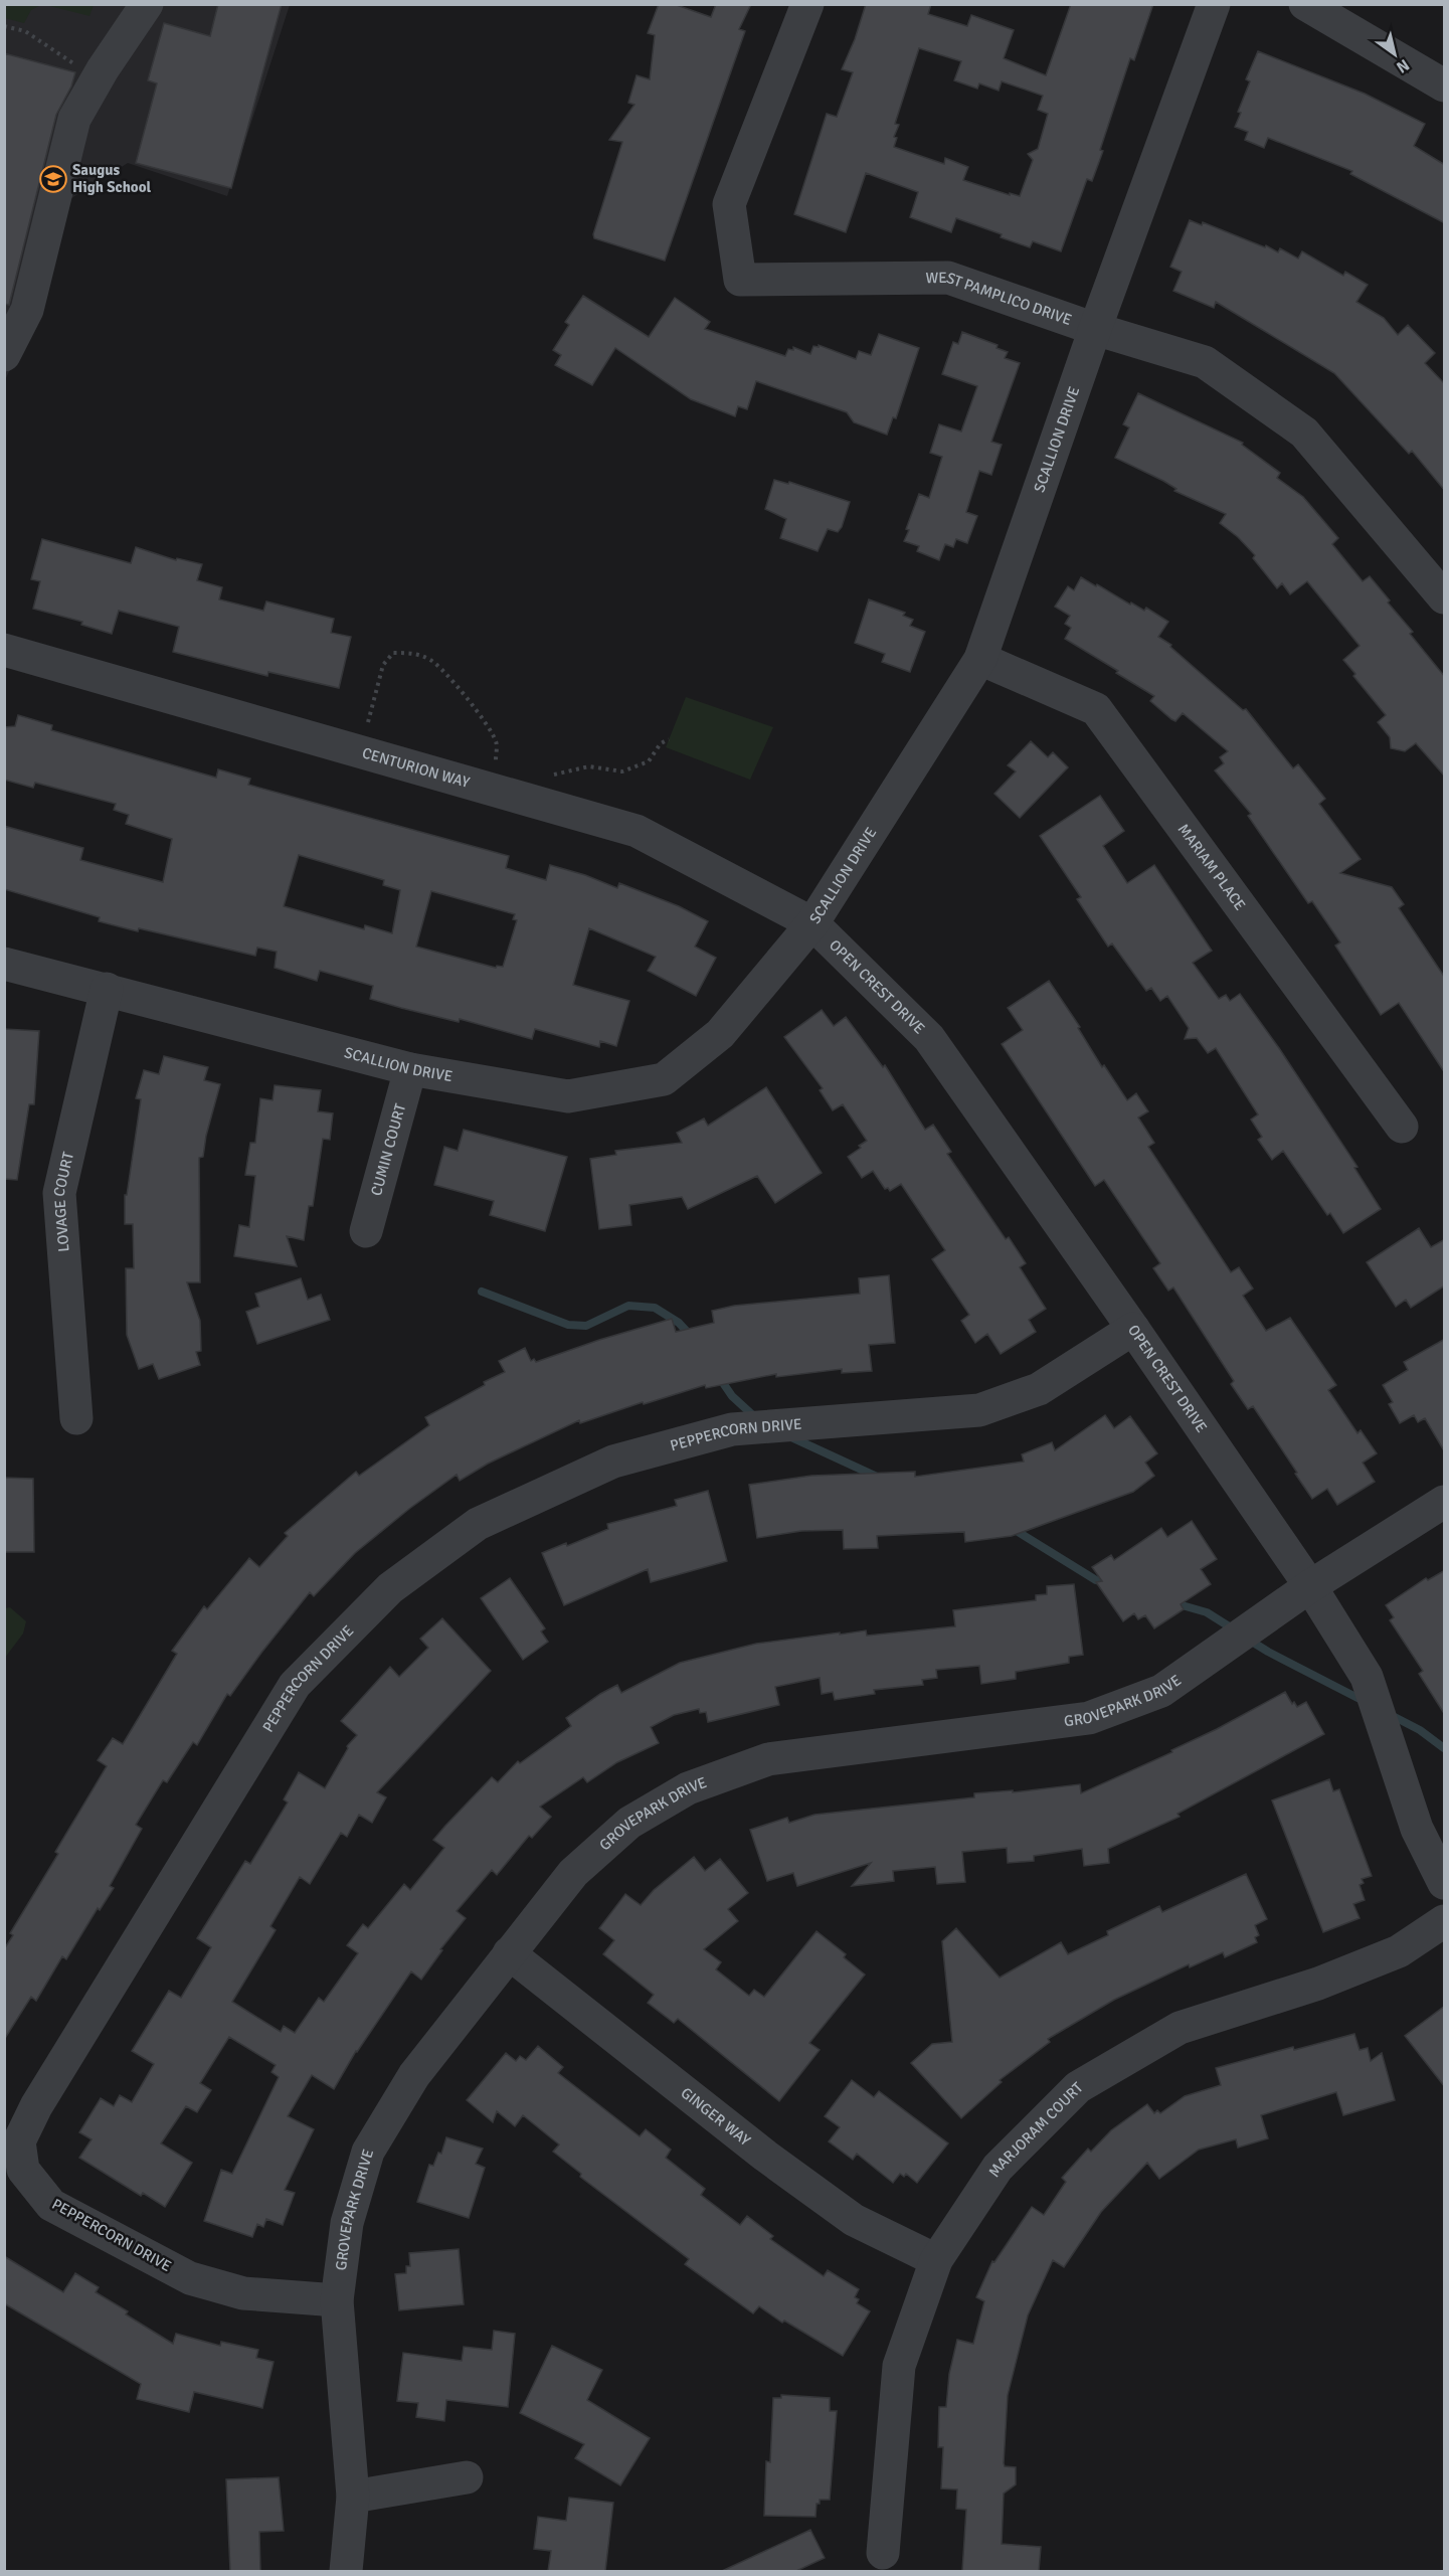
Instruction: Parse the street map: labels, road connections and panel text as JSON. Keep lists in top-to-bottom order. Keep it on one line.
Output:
{"streets":{"street":["WEST PAMPLICO DRIVE","SCALLION DRIVE","CENTURION WAY","MARIAM PLACE","OPEN CREST DRIVE","CUMIN COURT","LOVAGE COURT","PEPPERCORN DRIVE","GROVEPARK DRIVE","GINGER WAY","MARJORAM COURT"]},"crossings":[["WEST PAMPLICO DRIVE","SCALLION DRIVE"],["SCALLION DRIVE","CENTURION WAY"],["SCALLION DRIVE","MARIAM PLACE"],["SCALLION DRIVE","OPEN CREST DRIVE"],["SCALLION DRIVE","CUMIN COURT"],["SCALLION DRIVE","LOVAGE COURT"],["CENTURION WAY","OPEN CREST DRIVE"],["OPEN CREST DRIVE","PEPPERCORN DRIVE"],["OPEN CREST DRIVE","GROVEPARK DRIVE"],["PEPPERCORN DRIVE","GROVEPARK DRIVE"],["GROVEPARK DRIVE","GINGER WAY"],["GINGER WAY","MARJORAM COURT"]],"places":{"school or university":["Saugus High School"]},"north":"bottom right"}
